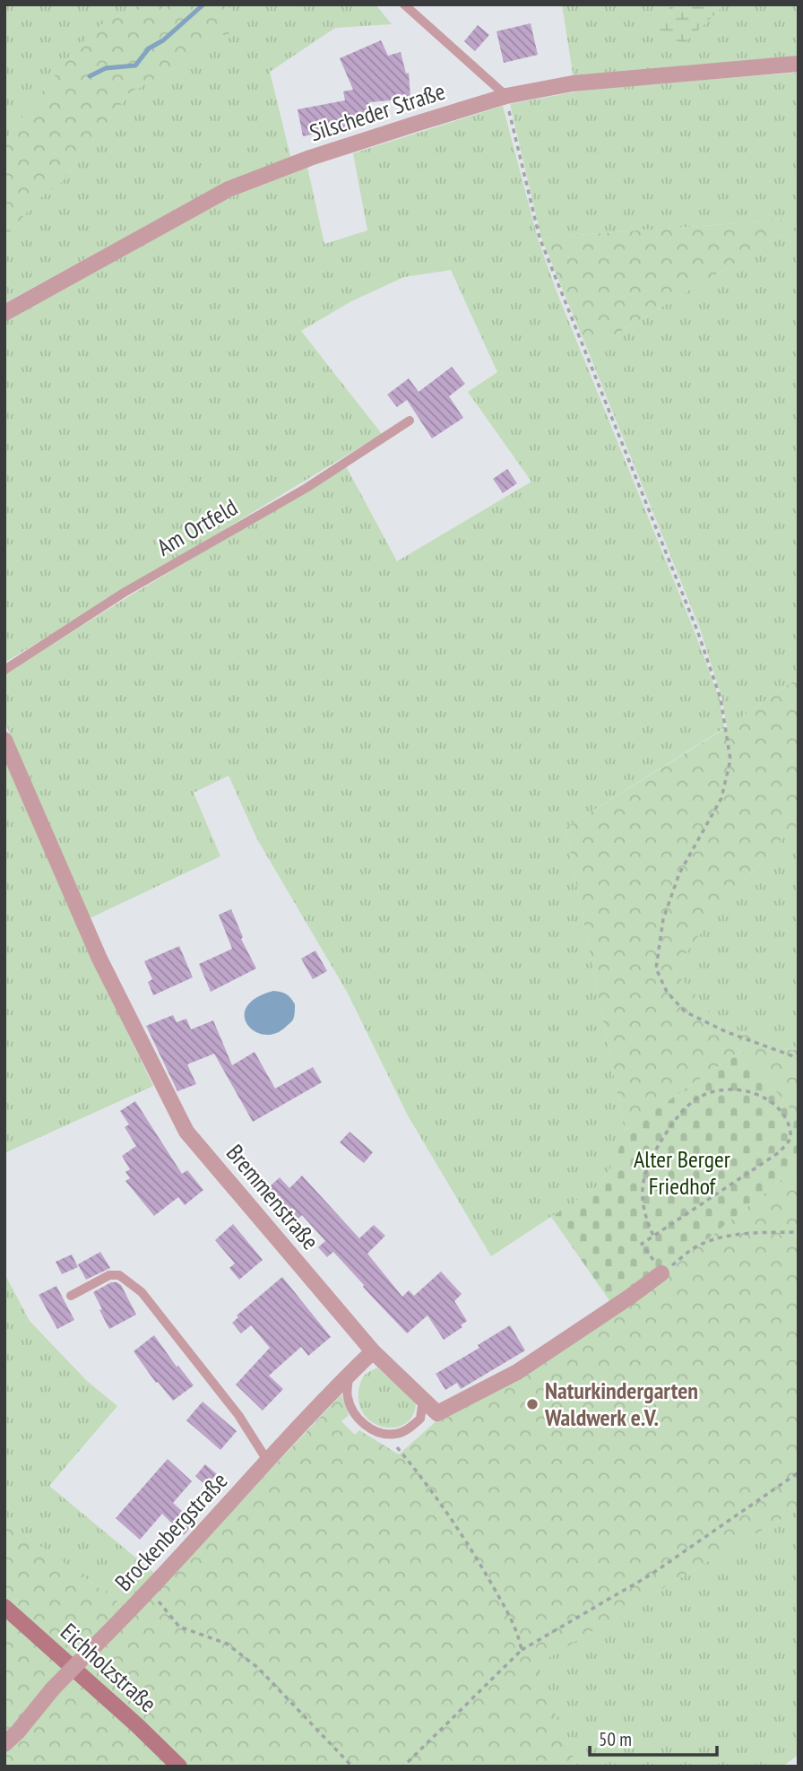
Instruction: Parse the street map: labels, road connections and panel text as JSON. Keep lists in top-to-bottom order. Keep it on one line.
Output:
{"streets":{"main road":["Eichholzstraße"],"street":["Silscheder Straße","Bremmenstraße","Brockenbergstraße"],"lane":["Am Ortfeld"]},"crossings":[["Bremmenstraße","Brockenbergstraße"]],"parks":["Alter Berger Friedhof"],"places":["Naturkindergarten Waldwerk e.V."],"scale_bar":"50 m"}
